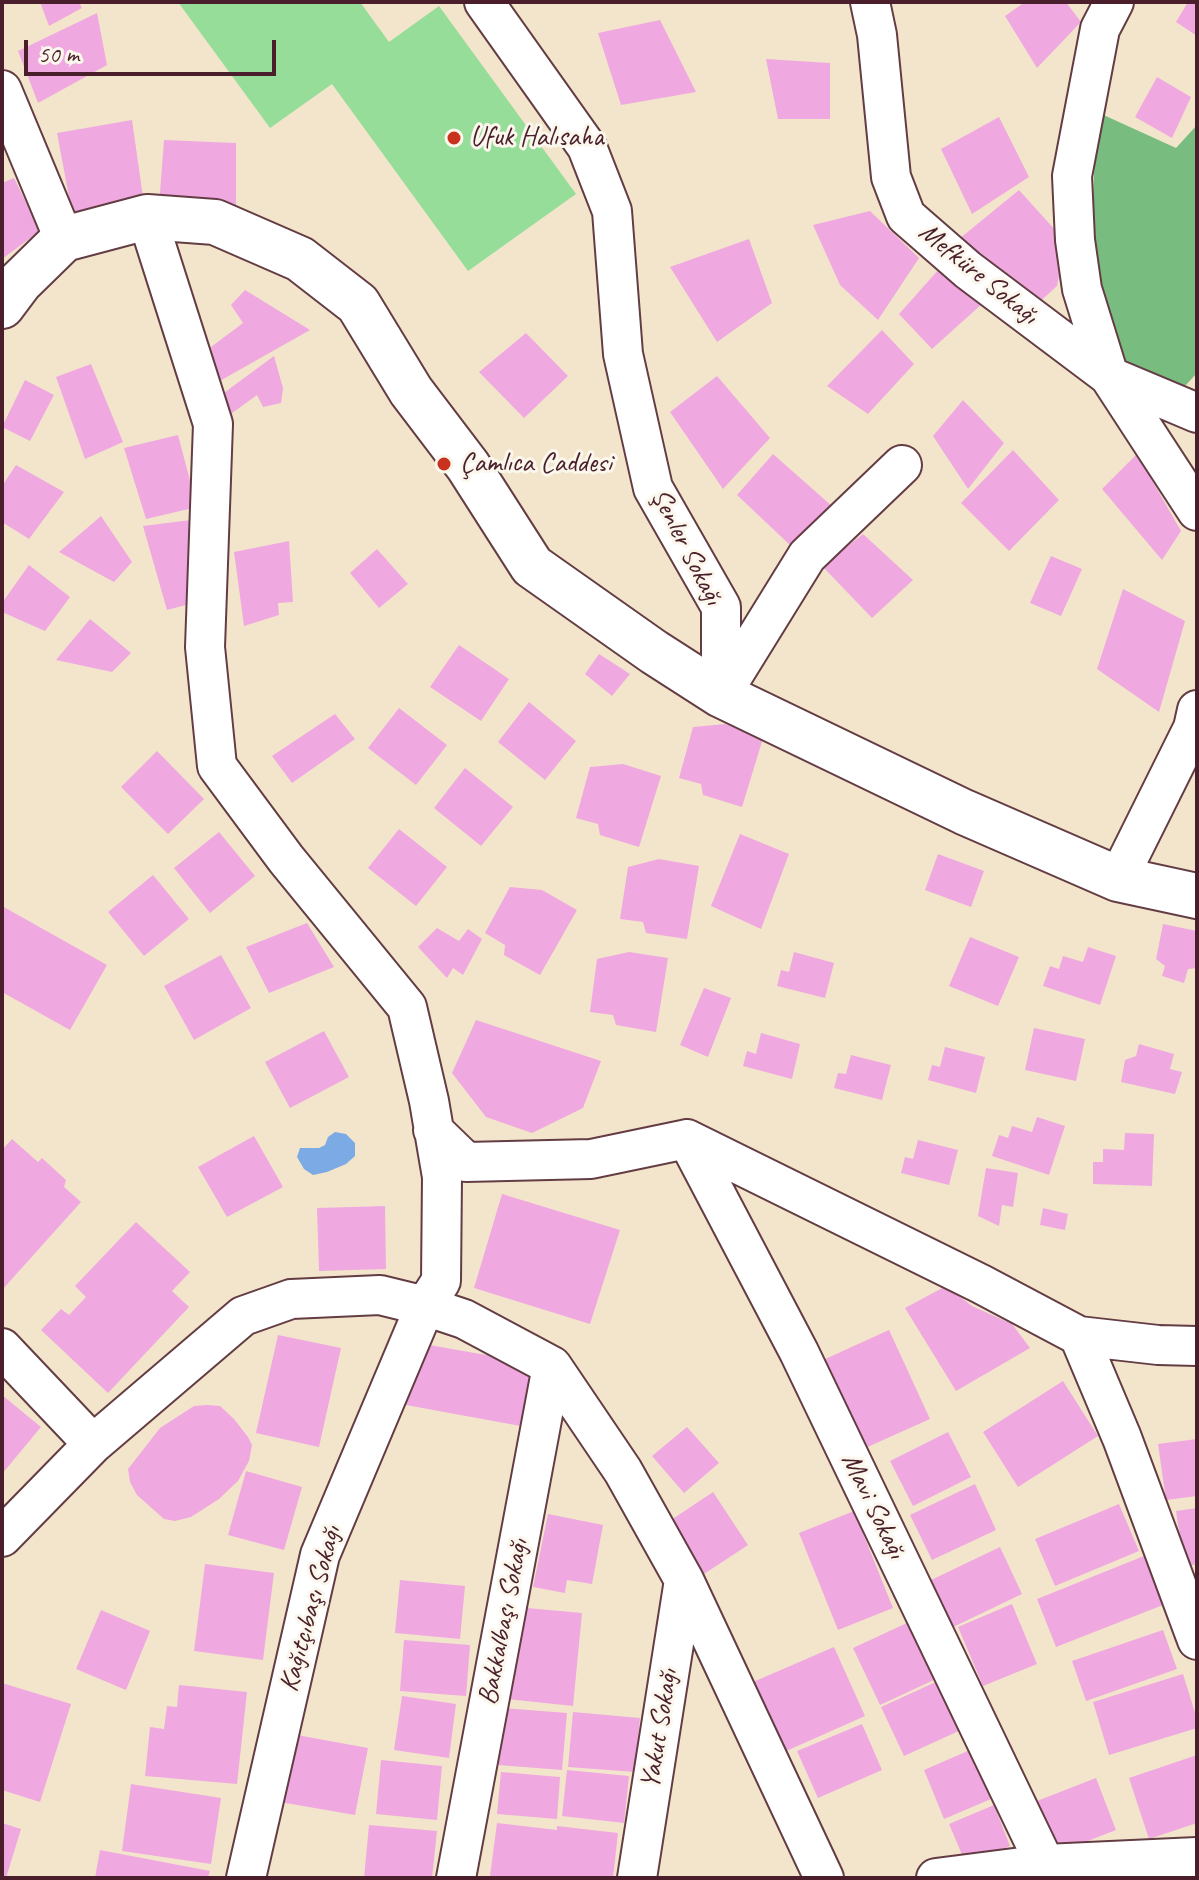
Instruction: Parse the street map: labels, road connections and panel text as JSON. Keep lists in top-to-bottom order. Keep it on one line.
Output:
{"streets":{"street":["Mefküre Sokağı","Şenler Sokağı","Mavi Sokağı","Kağıtçıbaşı Sokağı","Bakkalbaşı Sokağı","Yakut Sokağı"]},"places":["Ufuk Halısaha","Çamlıca Caddesi"],"scale_bar":"50 m"}
